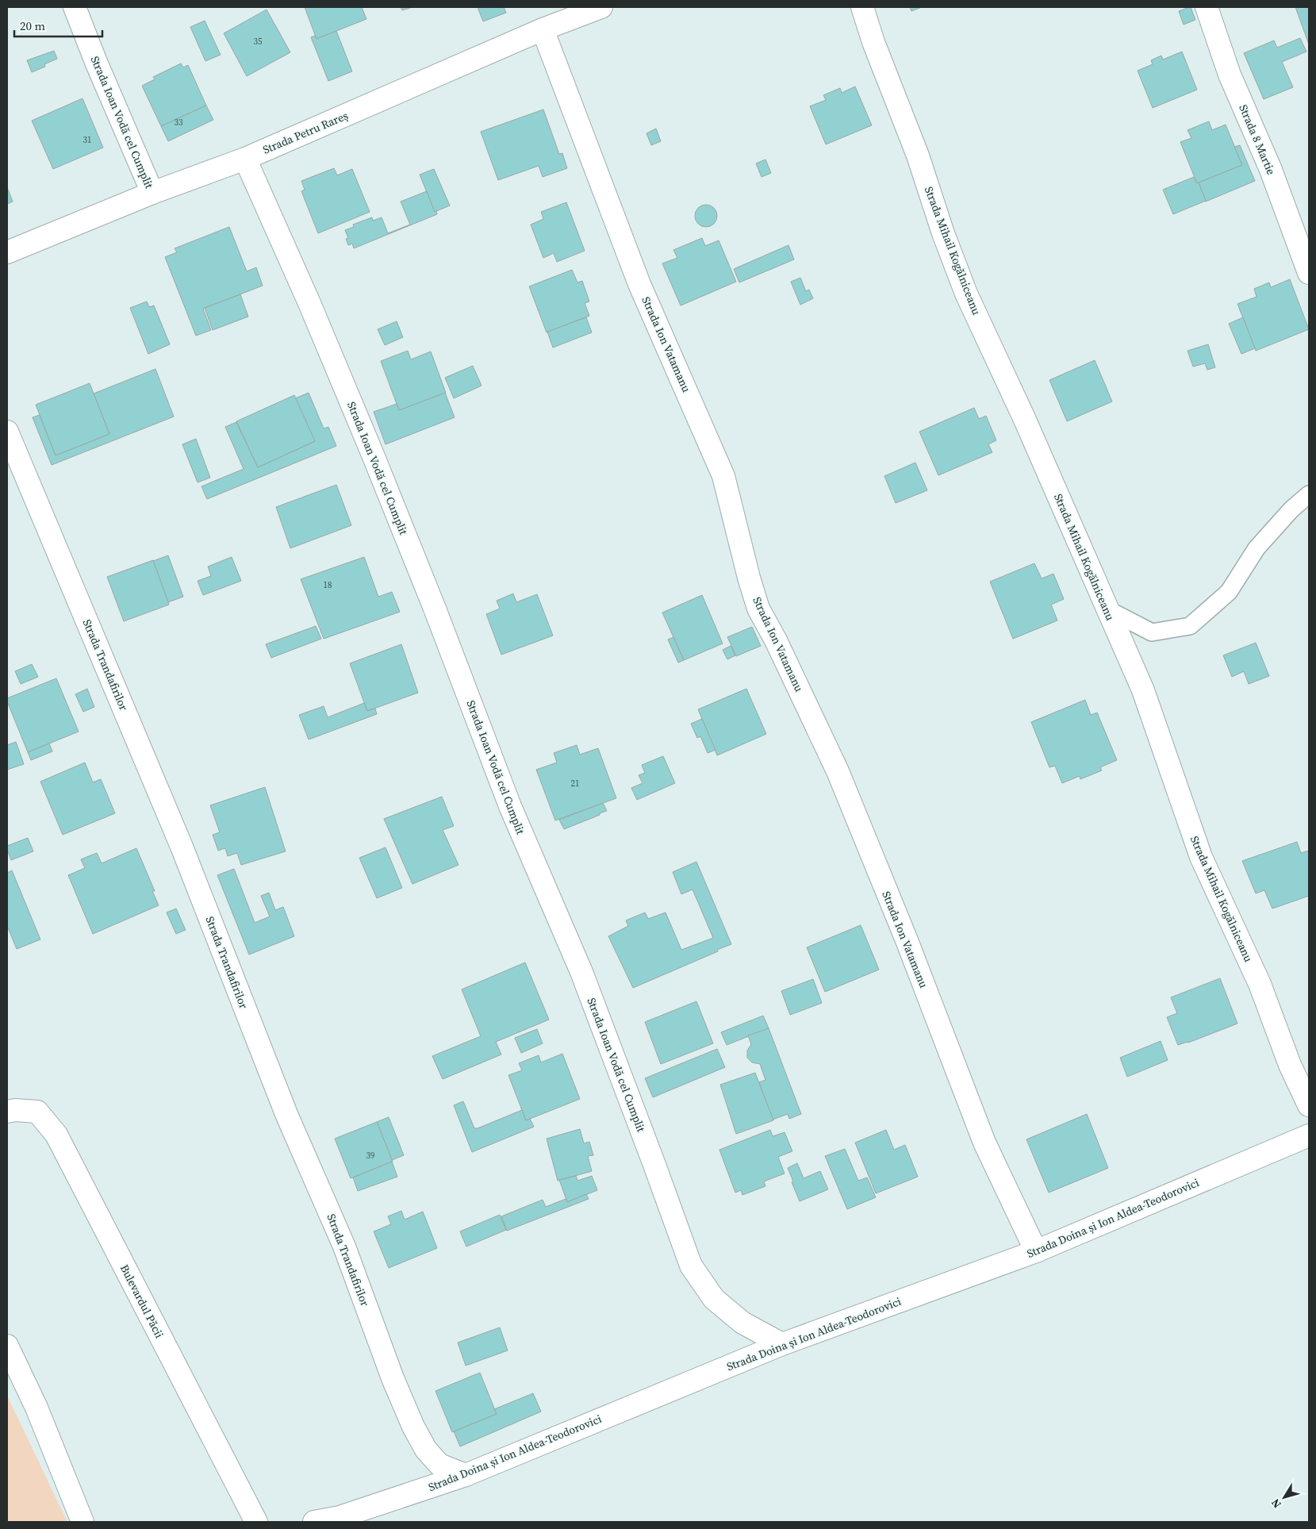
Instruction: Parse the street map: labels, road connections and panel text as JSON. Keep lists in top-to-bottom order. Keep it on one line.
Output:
{"streets":{"street":["Strada Ioan Vodă cel Cumplit","Strada Petru Rareș","Strada 8 Martie","Strada Mihail Kogălniceanu","Strada Ion Vatamanu","Strada Trandafirilor","Strada Doina și Ion Aldea-Teodorovici","Bulevardul Păcii"]},"crossings":[["Strada Ioan Vodă cel Cumplit","Strada Petru Rareș"],["Strada Ioan Vodă cel Cumplit","Strada Doina și Ion Aldea-Teodorovici"],["Strada Petru Rareș","Strada Ion Vatamanu"],["Strada Ion Vatamanu","Strada Doina și Ion Aldea-Teodorovici"],["Strada Trandafirilor","Strada Doina și Ion Aldea-Teodorovici"]],"house_numbers":["35","33","31","18","21","39"],"scale_bar":"20 m","north":"bottom left"}
